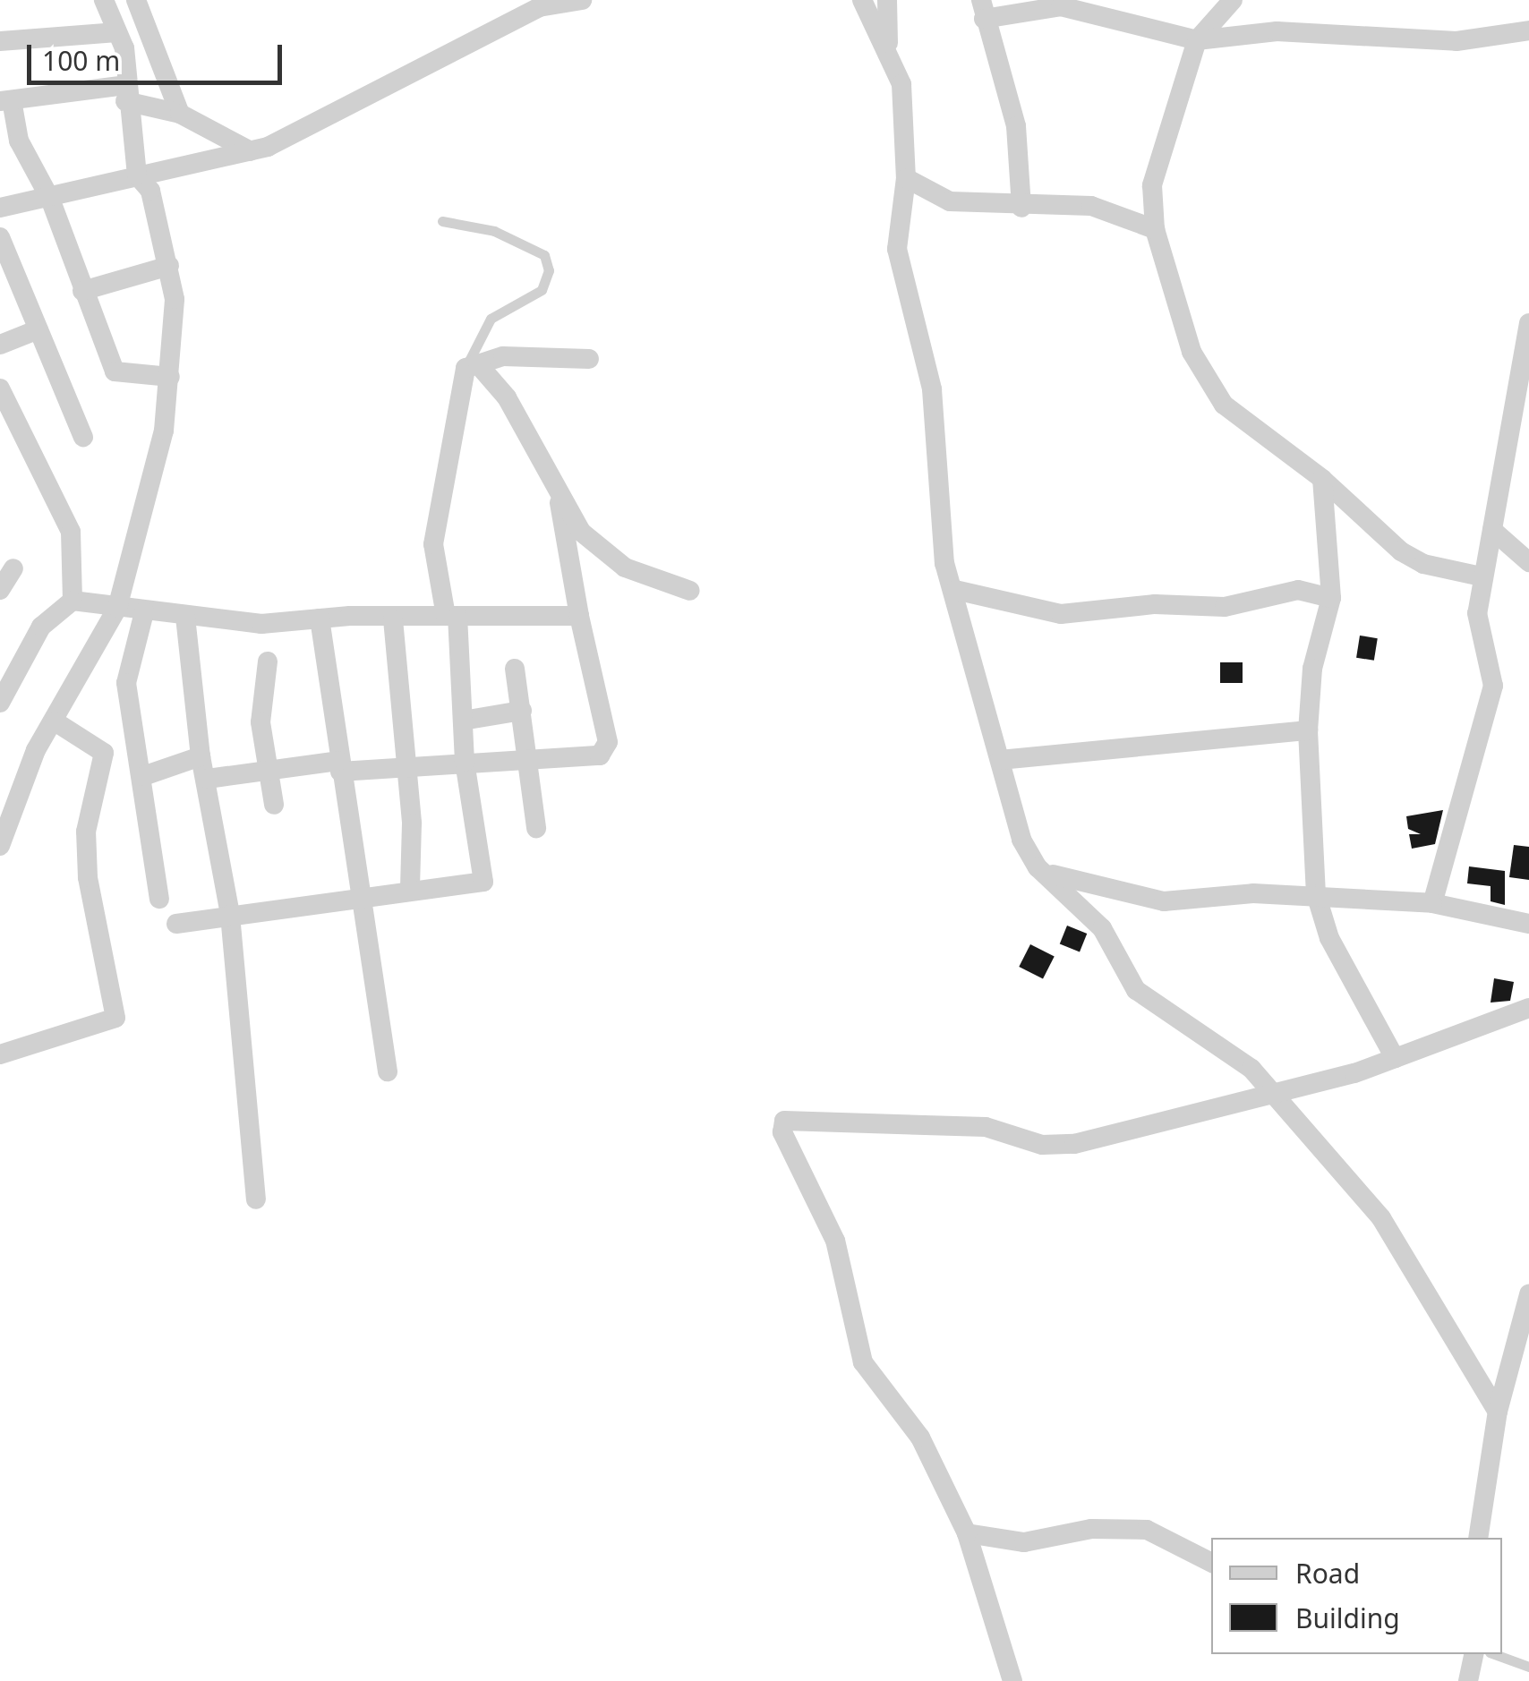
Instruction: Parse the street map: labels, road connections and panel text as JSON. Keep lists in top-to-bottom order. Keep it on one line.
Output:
{"legend":["Road","Building"],"scale_bar":"100 m"}
